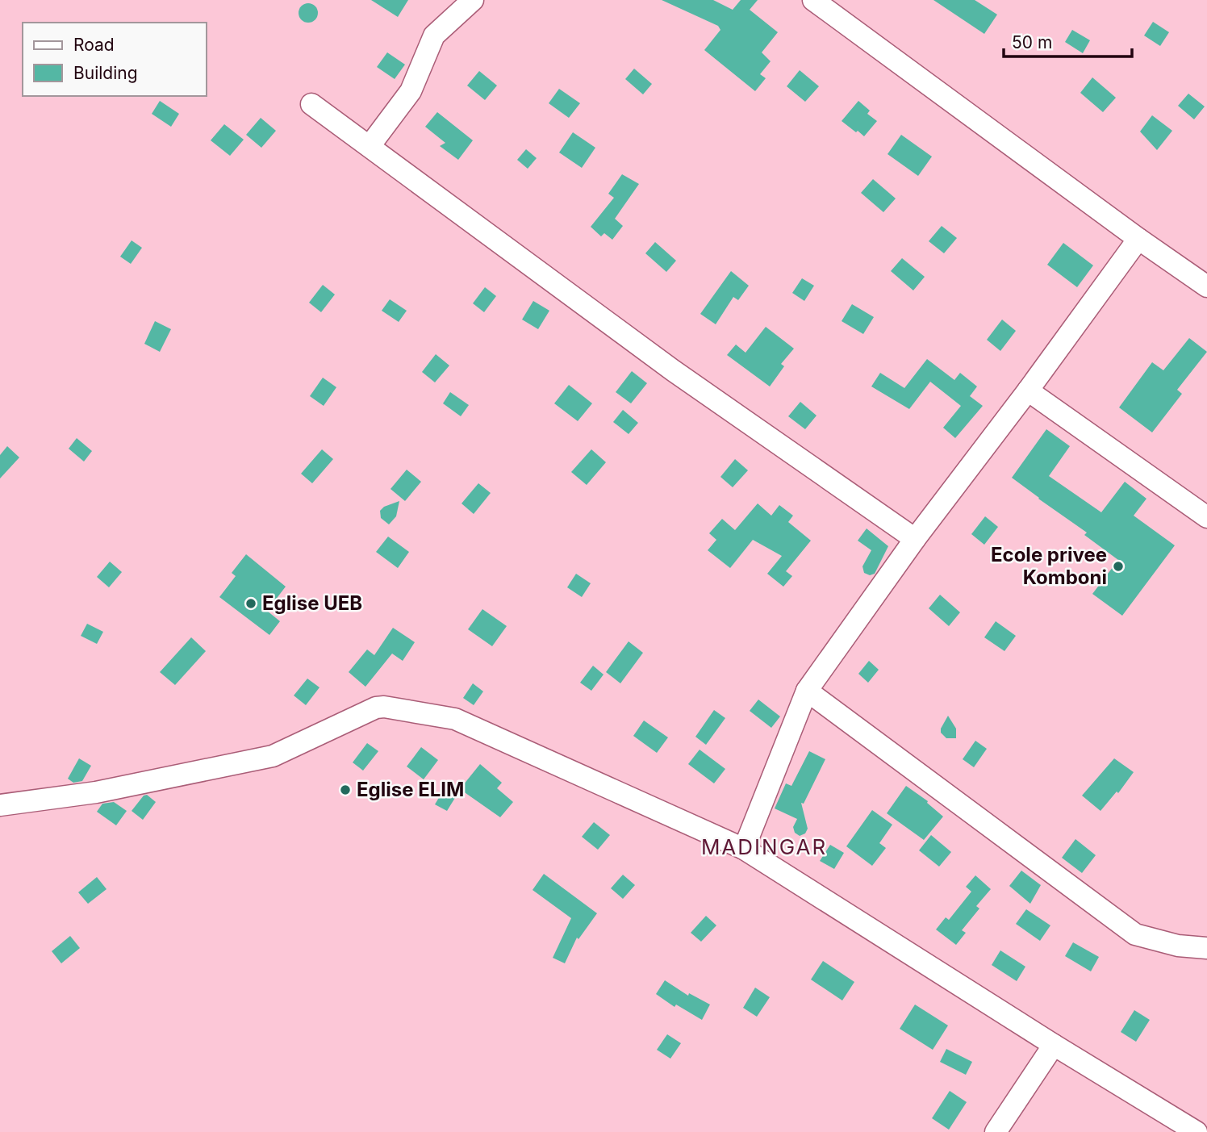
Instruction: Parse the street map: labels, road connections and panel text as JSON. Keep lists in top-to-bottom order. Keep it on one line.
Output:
{"districts":["MADINGAR"],"places":["Ecole privee Komboni","Eglise UEB","Eglise ELIM"],"legend":["Road","Building"],"scale_bar":"50 m"}
